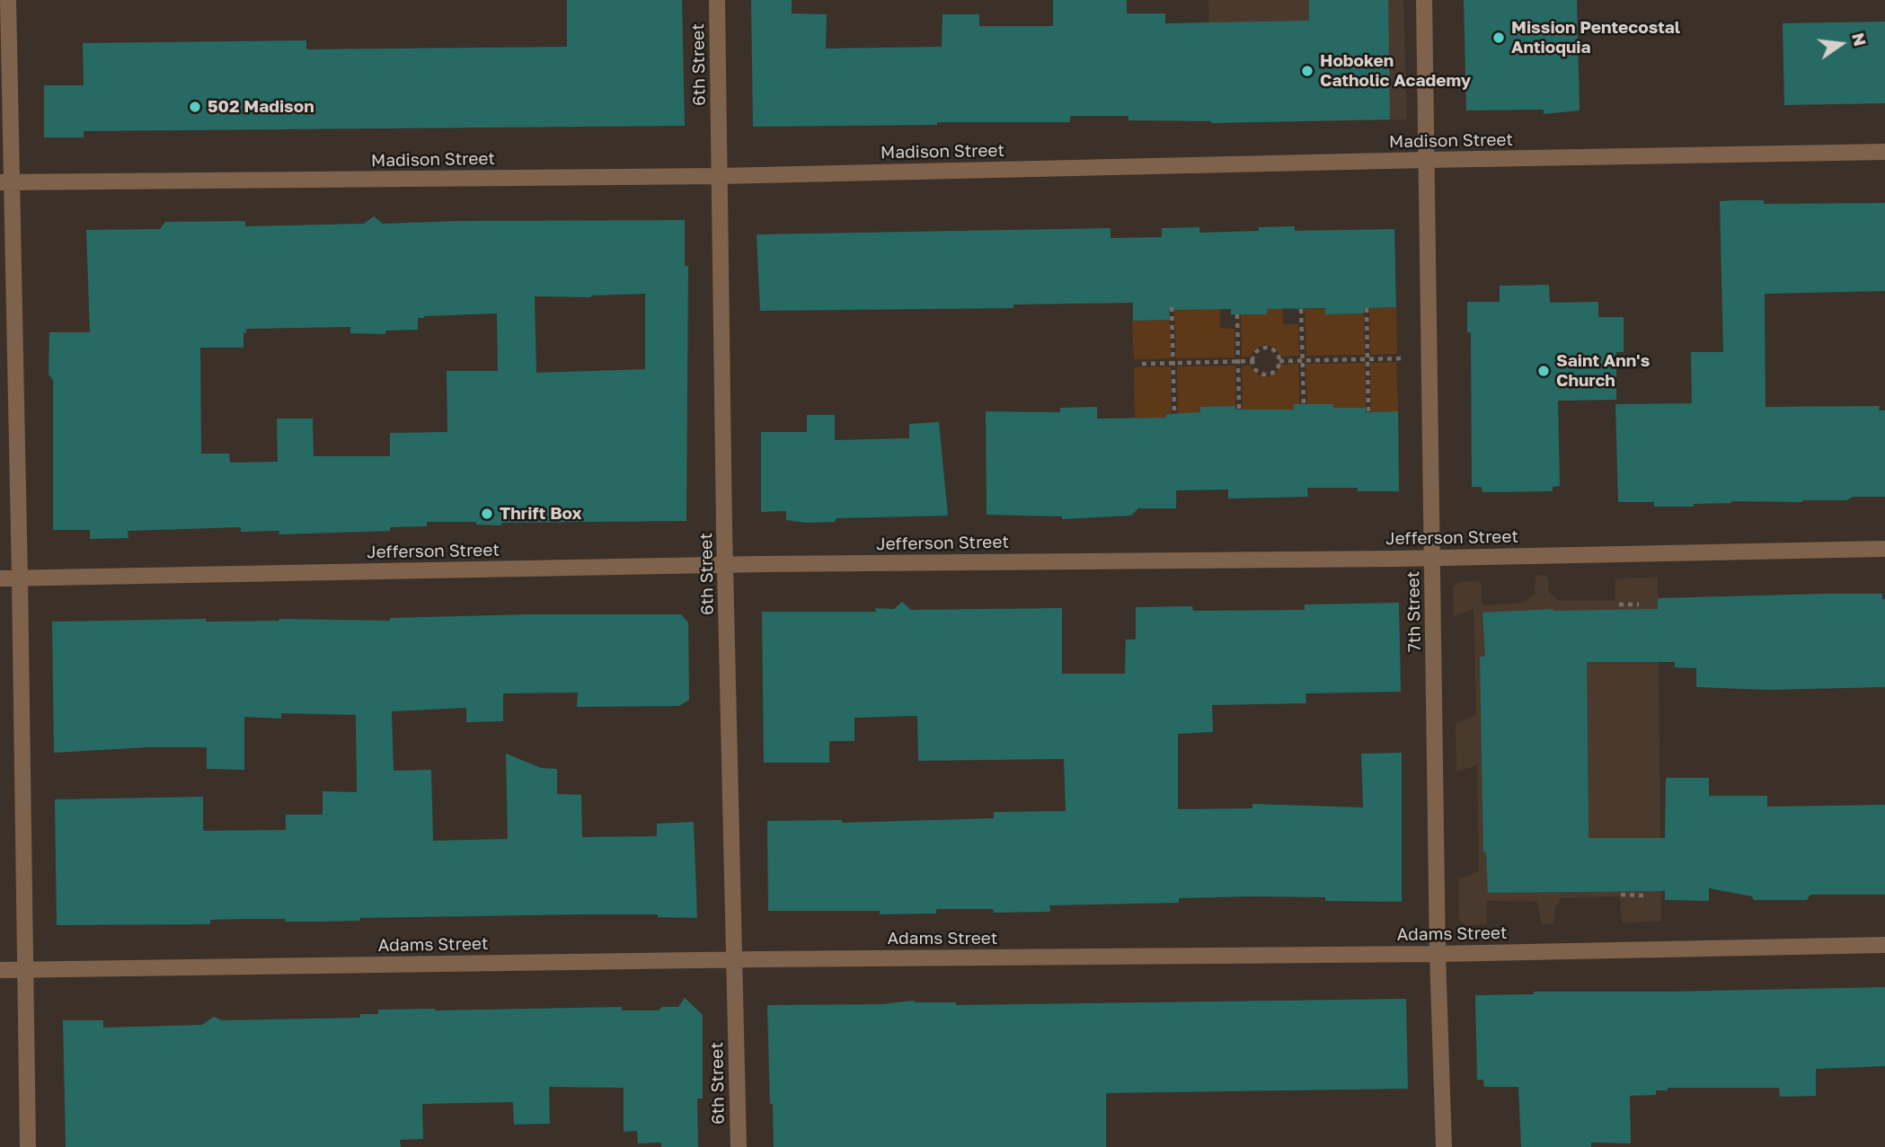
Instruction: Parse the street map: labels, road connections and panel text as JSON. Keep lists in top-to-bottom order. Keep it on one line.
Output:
{"streets":{"street":["6th Street","Madison Street","Jefferson Street","7th Street","Adams Street"]},"crossings":[["6th Street","Madison Street"],["6th Street","Jefferson Street"],["6th Street","Adams Street"],["Madison Street","7th Street"],["Jefferson Street","7th Street"],["7th Street","Adams Street"]],"places":["Mission Pentecostal Antioquia","Hoboken Catholic Academy","502 Madison","Saint Ann's Church","Thrift Box"],"north":"right"}
